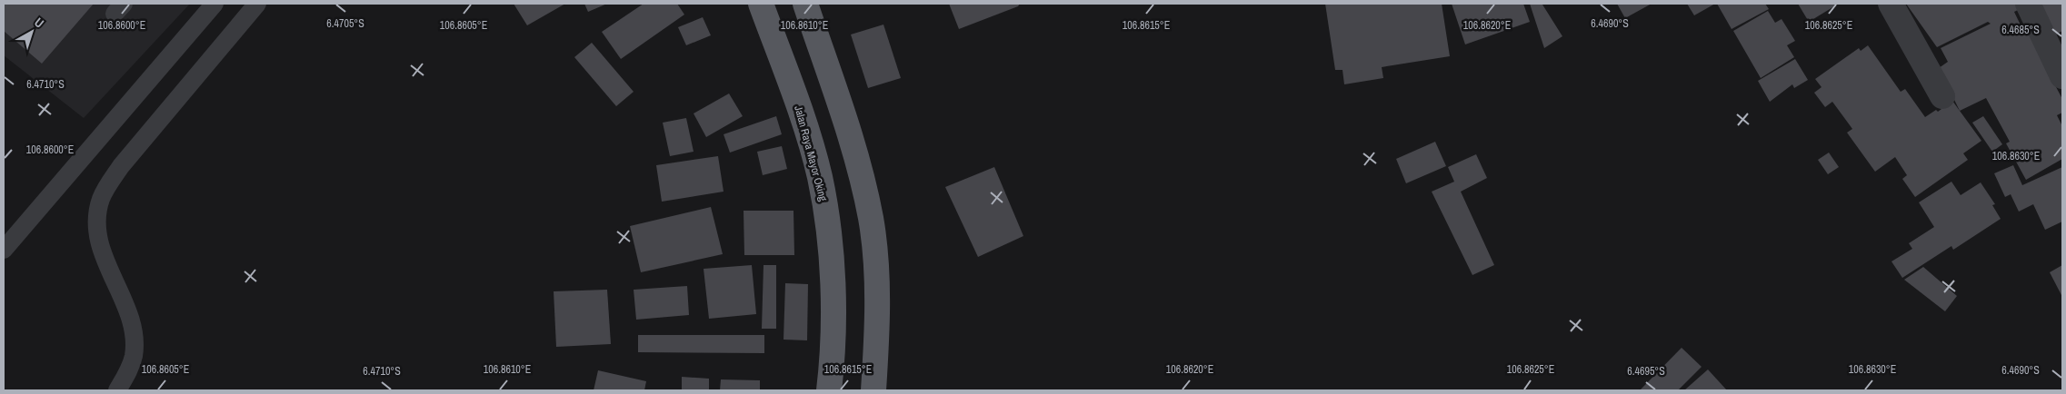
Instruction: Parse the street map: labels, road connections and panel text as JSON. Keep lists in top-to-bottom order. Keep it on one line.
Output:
{"streets":{"main road":["Jalan Raya Mayor Oking"]},"north":"top right","coordinates":["6.4705°S","6.4690°S","106.8600°E","106.8605°E","106.8610°E","106.8615°E","106.8620°E","106.8625°E","6.4685°S","6.4710°S","106.8630°E","6.4695°S"]}
